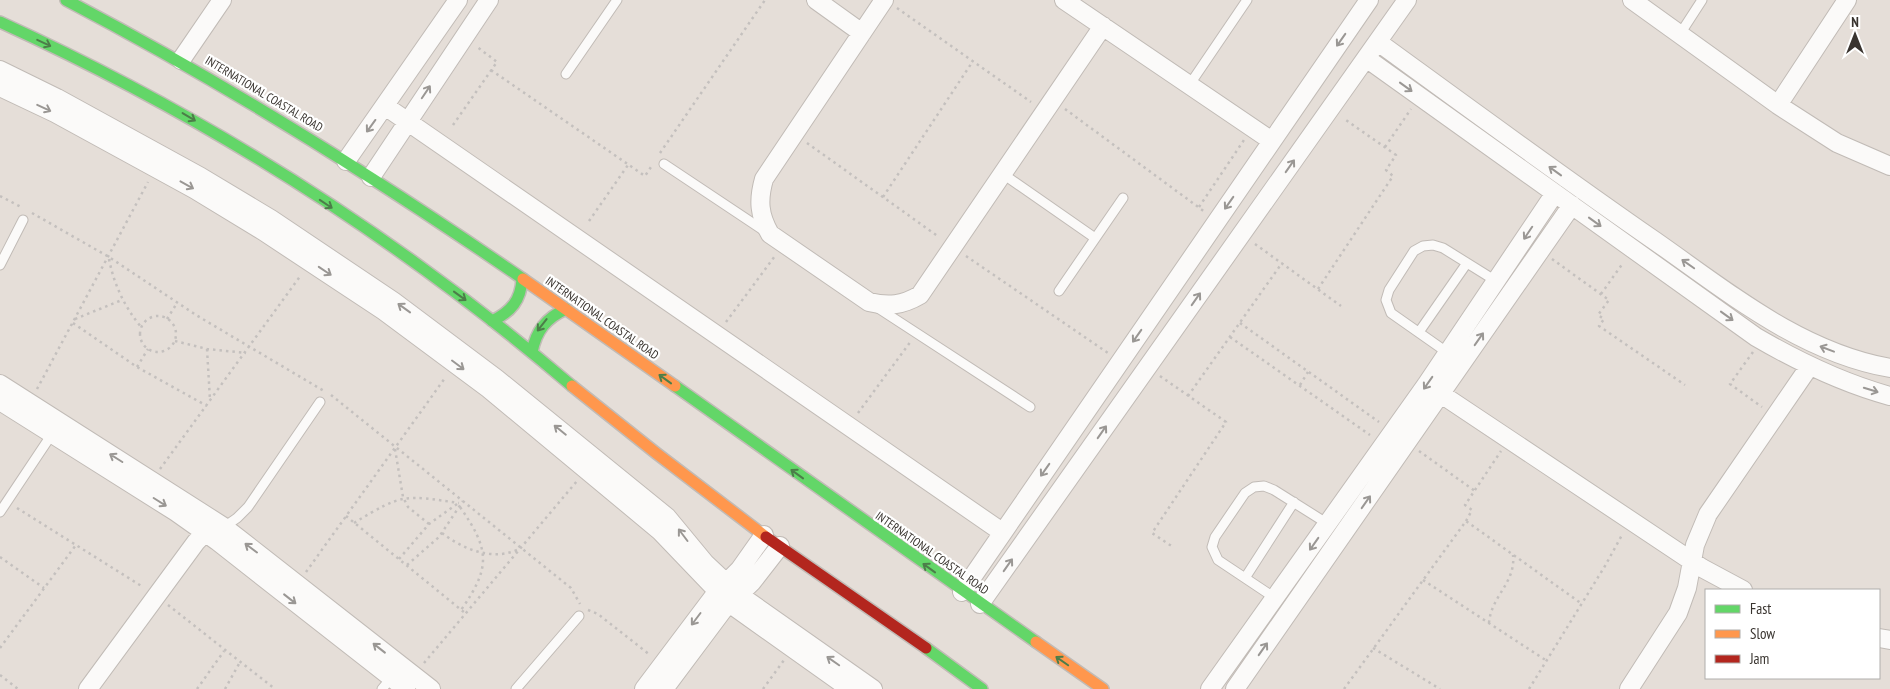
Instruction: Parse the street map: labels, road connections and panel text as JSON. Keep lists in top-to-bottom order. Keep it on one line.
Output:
{"streets":{"highway":["INTERNATIONAL COASTAL ROAD"]},"legend":["Fast","Slow","Jam"],"north":"top"}
